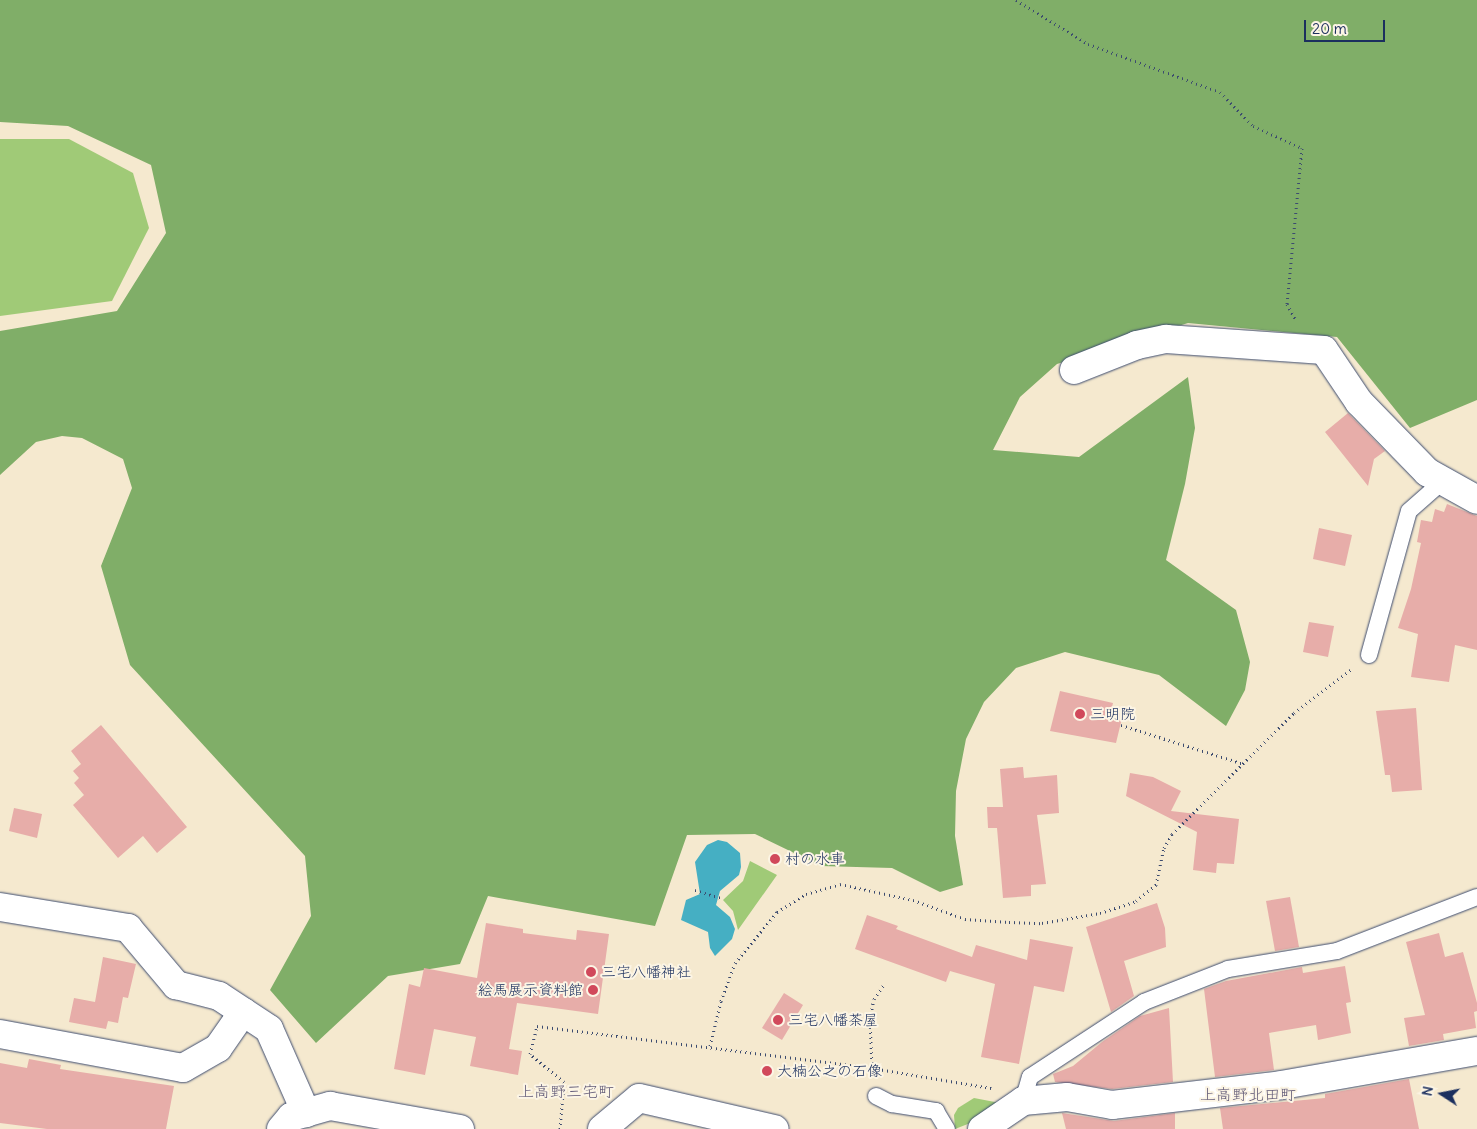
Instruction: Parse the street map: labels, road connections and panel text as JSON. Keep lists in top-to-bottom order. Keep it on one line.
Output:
{"districts":["上高野三宅町","上高野北田町"],"places":["三明院","村の水車","三宅八幡神社","絵馬展示資料館","三宅八幡茶屋","大楠公之の石像"],"scale_bar":"20 m","north":"left"}
